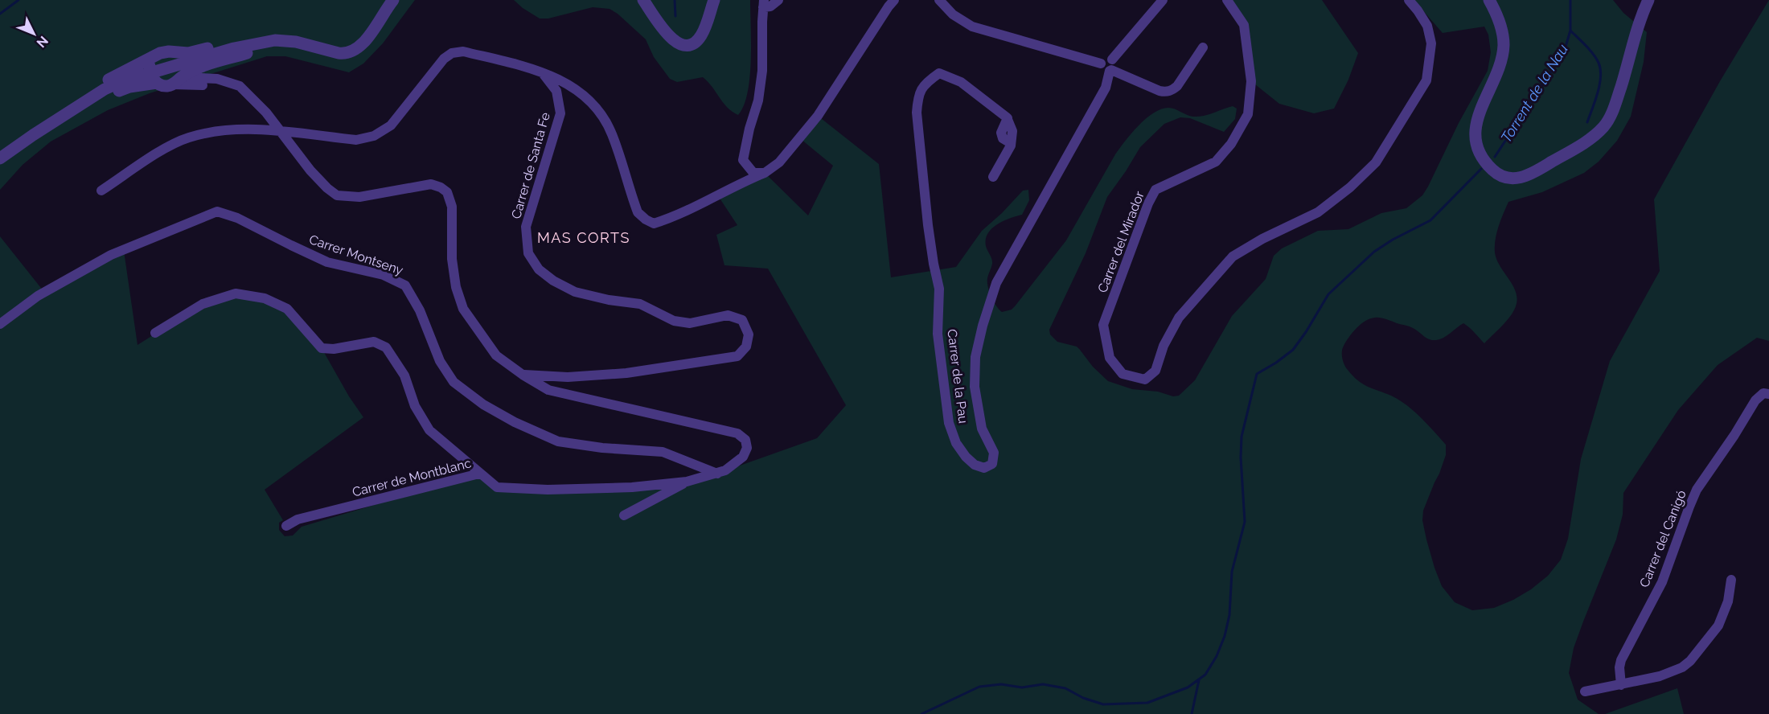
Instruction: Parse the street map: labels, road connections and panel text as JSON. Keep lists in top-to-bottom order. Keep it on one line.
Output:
{"streets":{"street":["Carrer de Santa Fe","Carrer del Mirador","Carrer Montseny","Carrer de la Pau","Carrer de Montblanc","Carrer del Canigó"]},"crossings":[["Carrer de Santa Fe","Carrer de Montblanc"],["Carrer Montseny","Carrer de Montblanc"]],"districts":["MAS CORTS"],"water":["Torrent de la Nau"],"north":"bottom right"}
